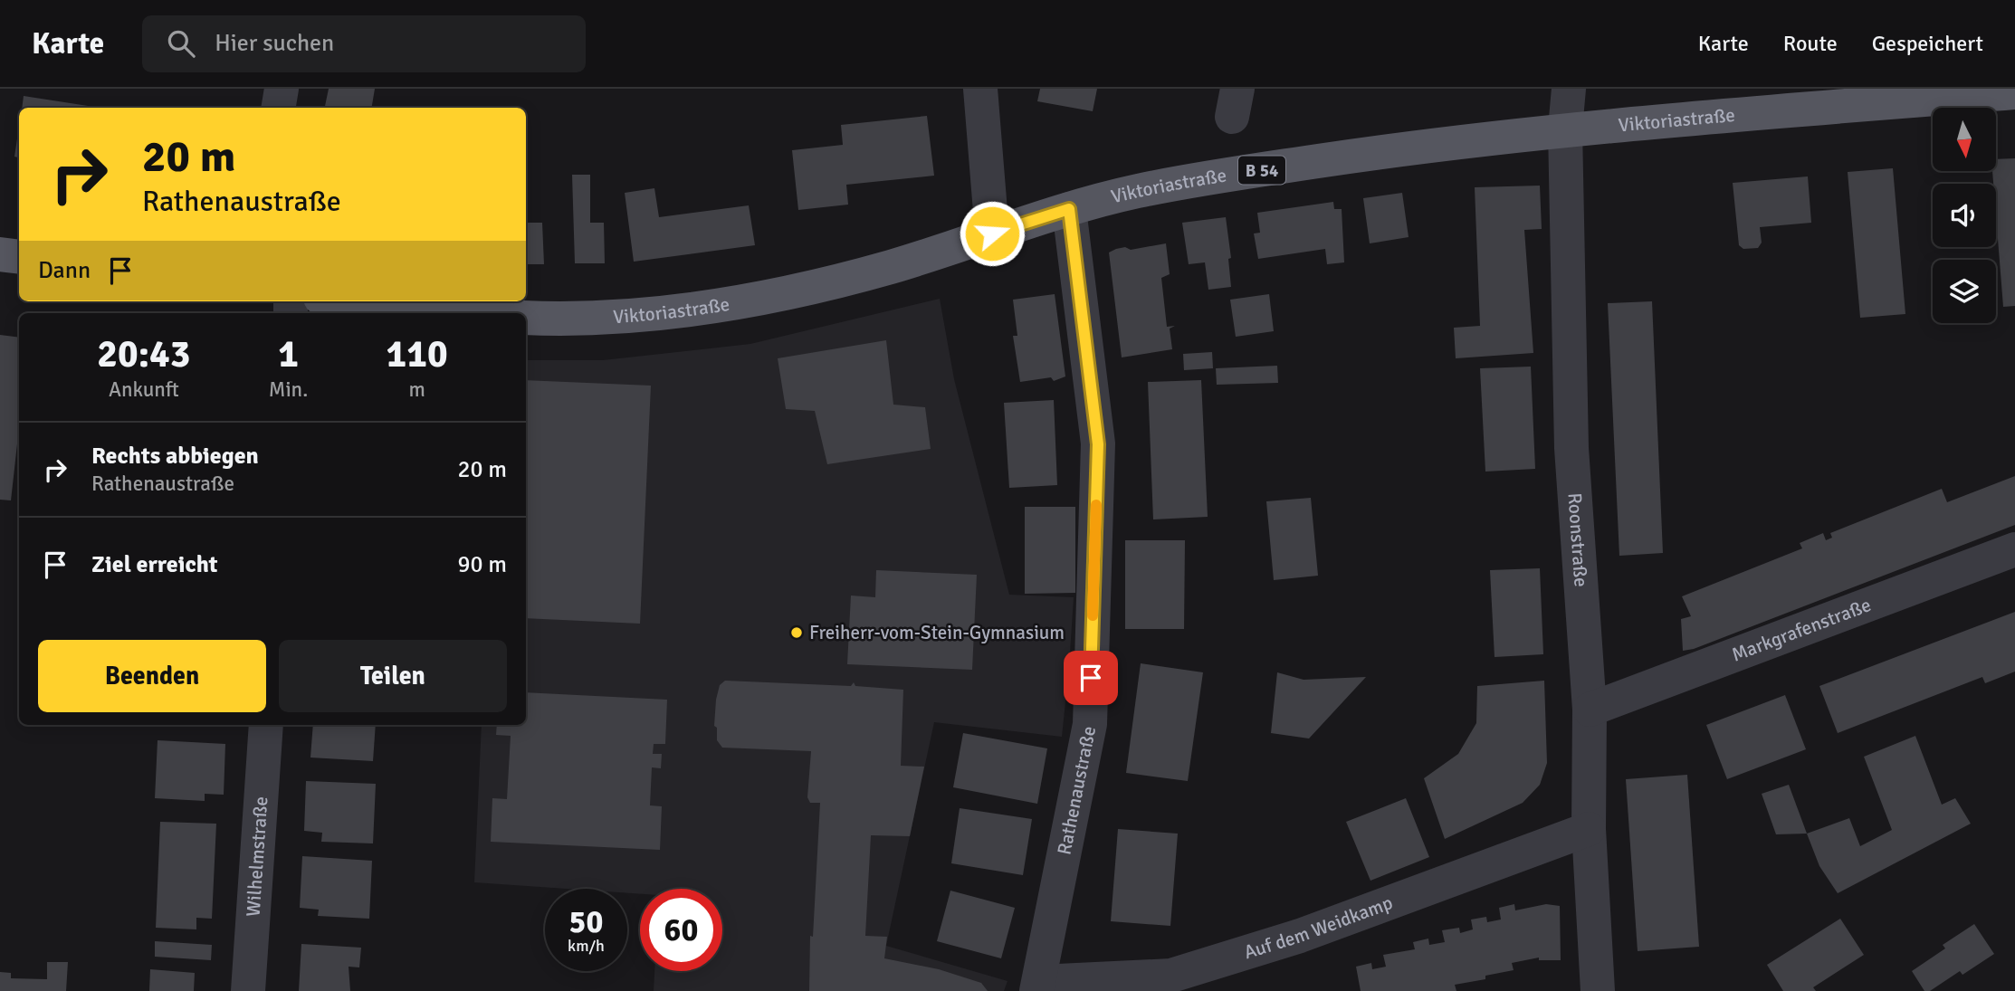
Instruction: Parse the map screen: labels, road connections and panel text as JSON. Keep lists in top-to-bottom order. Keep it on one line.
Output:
{"streets":{"main road":["Viktoriastraße","B 54"],"street":["Roonstraße","Markgrafenstraße","Rathenaustraße","Wilhelmstraße","Auf dem Weidkamp"]},"crossings":[["Viktoriastraße","Roonstraße"],["Viktoriastraße","Rathenaustraße"],["Roonstraße","Markgrafenstraße"],["Roonstraße","Auf dem Weidkamp"],["Rathenaustraße","Auf dem Weidkamp"]],"places":["Freiherr-vom-Stein-Gymnasium"],"north":"bottom","page":{"header":"Karte","search":"Hier suchen","nav":["Karte","Route","Gespeichert"],"turn":["20 m","Rathenaustraße"],"then":"Dann","eta":["20:43","Ankunft","1","Min.","110","m"],"list":[{"name":"Rechts abbiegen","note":"Rathenaustraße","value":"20 m"},{"name":"Ziel erreicht","value":"90 m"}],"buttons":["Beenden","Teilen"],"speed":"50 km/h","limit":"60"}}
